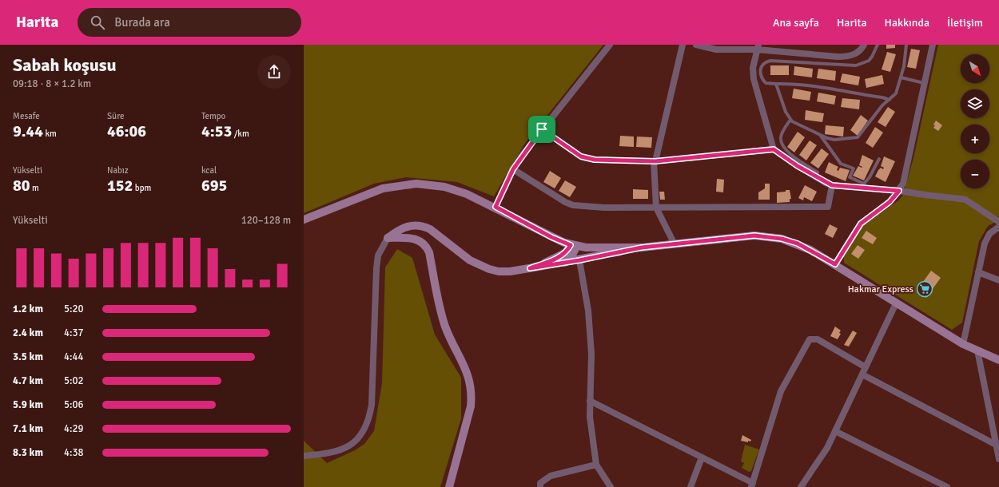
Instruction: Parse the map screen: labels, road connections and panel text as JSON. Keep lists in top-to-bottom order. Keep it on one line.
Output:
{"places":{"supermarket":["Hakmar Express"]},"north":"bottom right","page":{"header":"Harita","search":"Burada ara","nav":["Ana sayfa","Harita","Hakkında","İletişim"],"heading":["Sabah koşusu","09:18 · 8 × 1.2 km"],"map_buttons":["+","−"],"stats":[["Mesafe","9.44 km"],["Süre","46:06"],["Tempo","4:53 /km"],["Yükselti","80 m"],["Nabız","152 bpm"],["kcal","695"]],"chart":["Yükselti","120–128 m"],"list":[{"name":"1.2 km","note":"5:20"},{"name":"2.4 km","note":"4:37"},{"name":"3.5 km","note":"4:44"},{"name":"4.7 km","note":"5:02"},{"name":"5.9 km","note":"5:06"},{"name":"7.1 km","note":"4:29"},{"name":"8.3 km","note":"4:38"}]}}
